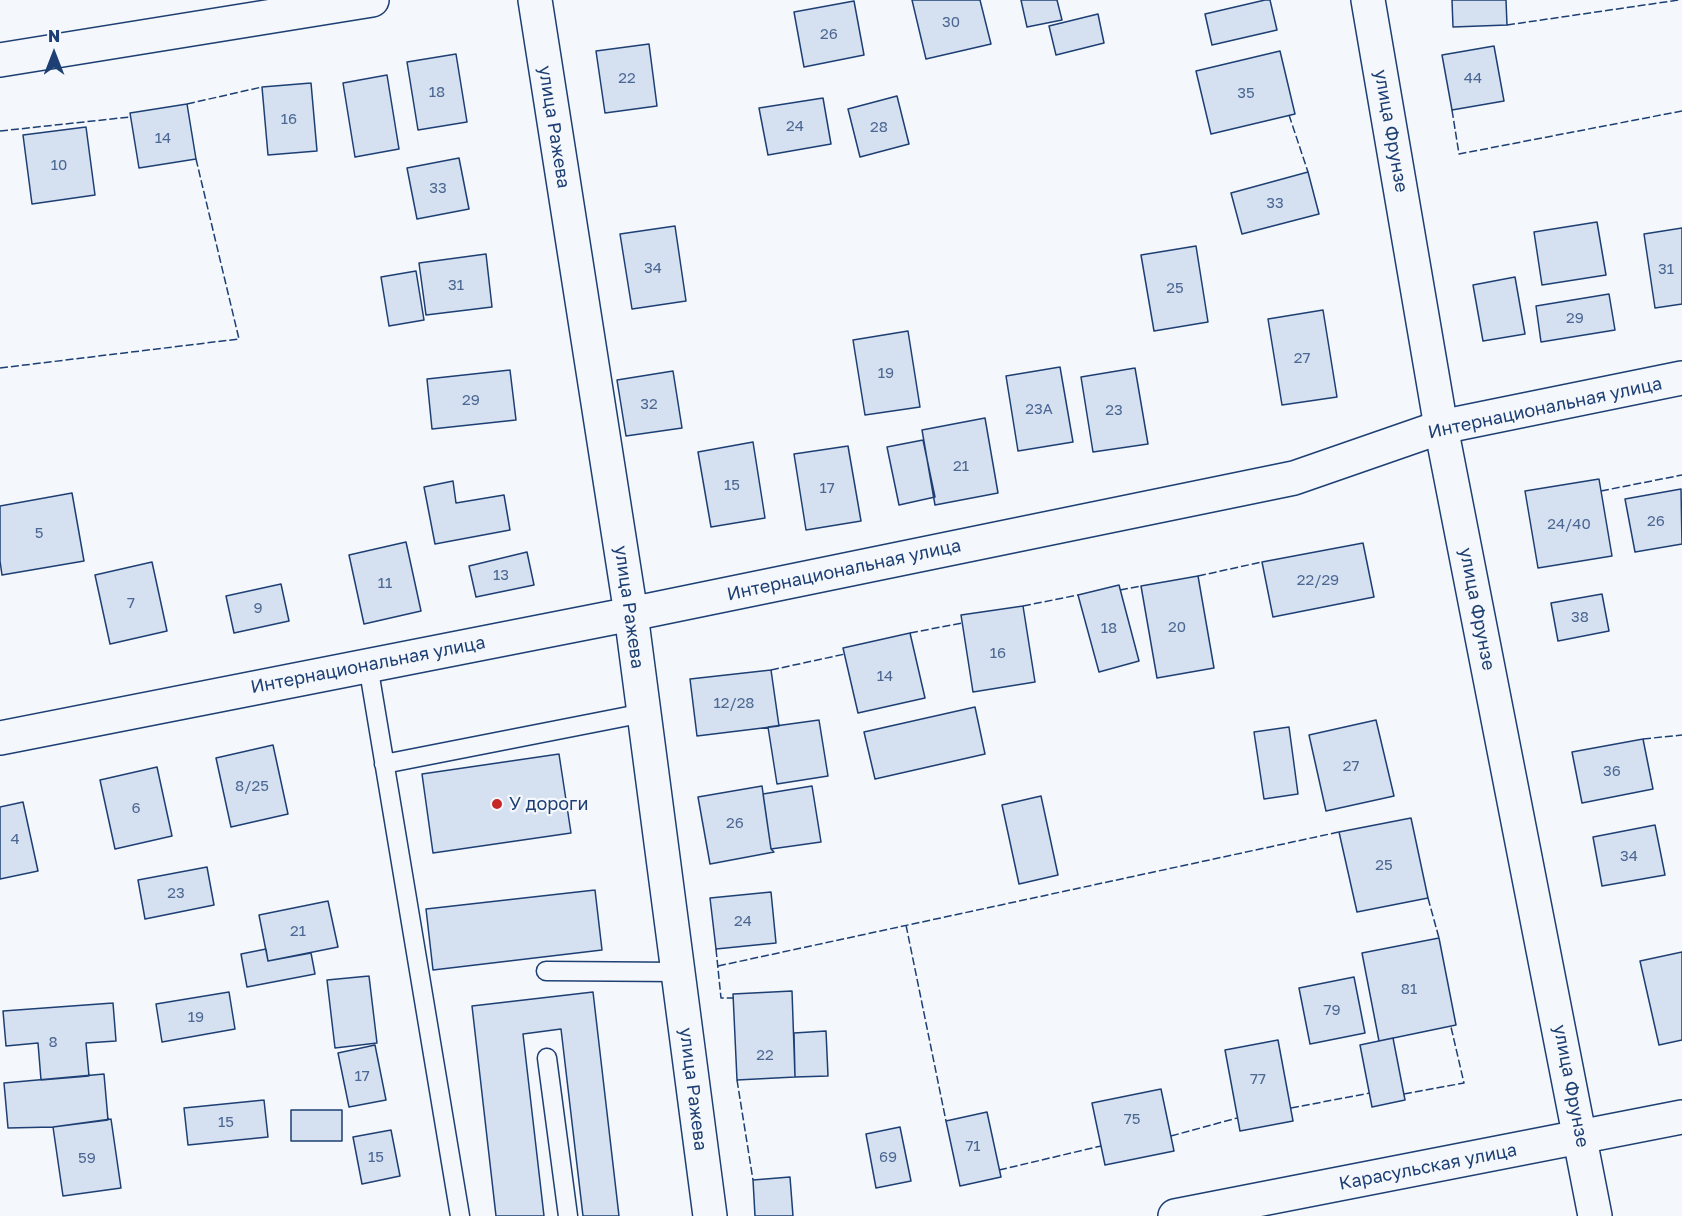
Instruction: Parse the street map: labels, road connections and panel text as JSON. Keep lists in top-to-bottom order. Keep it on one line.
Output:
{"streets":{"street":["улица Ражева","улица Фрунзе","Интернациональная улица","Карасульская улица"]},"crossings":[["улица Ражева","Интернациональная улица"],["улица Фрунзе","Интернациональная улица"],["улица Фрунзе","Карасульская улица"]],"places":["У дороги"],"house_numbers":["30","26","22","44","18","35","16","24","28","14","10","33","33","34","31","31","25","29","27","19","29","32","23А","23","21","15","17","26","24/40","5","13","22/29","11","7","9","38","20","18","16","14","12/28","27","36","8/25","6","26","4","34","25","23","24","21","81","79","19","8","22","17","77","75","15","71","15","69","59"],"north":"top"}
